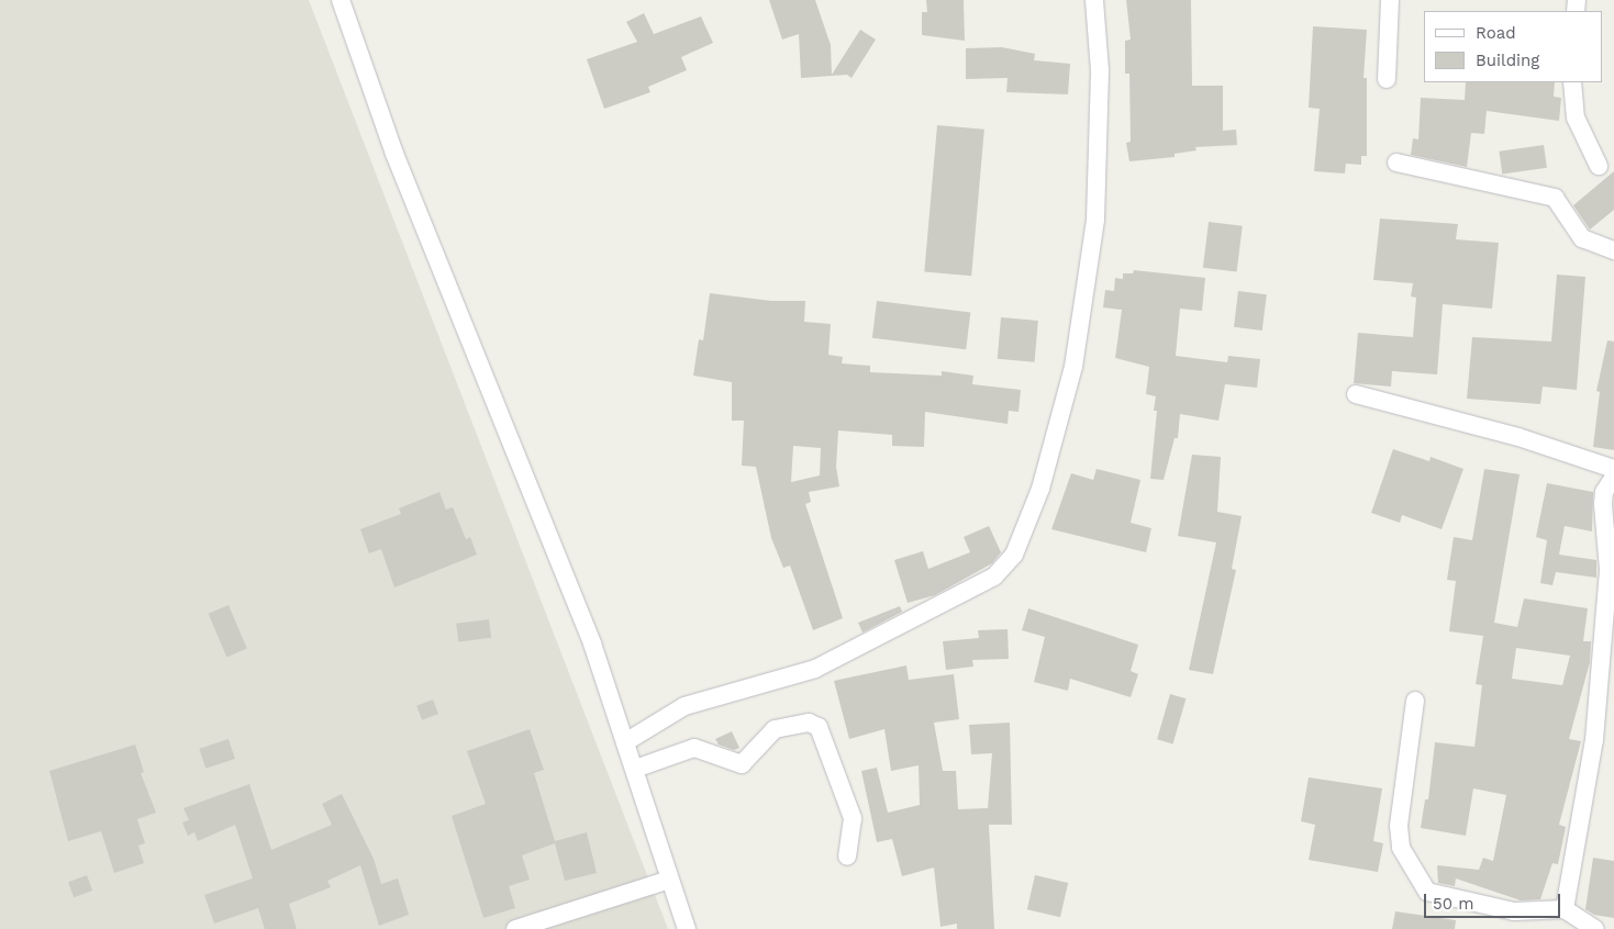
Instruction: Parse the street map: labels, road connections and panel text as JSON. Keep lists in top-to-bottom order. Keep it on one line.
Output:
{"legend":["Road","Building"],"scale_bar":"50 m"}
